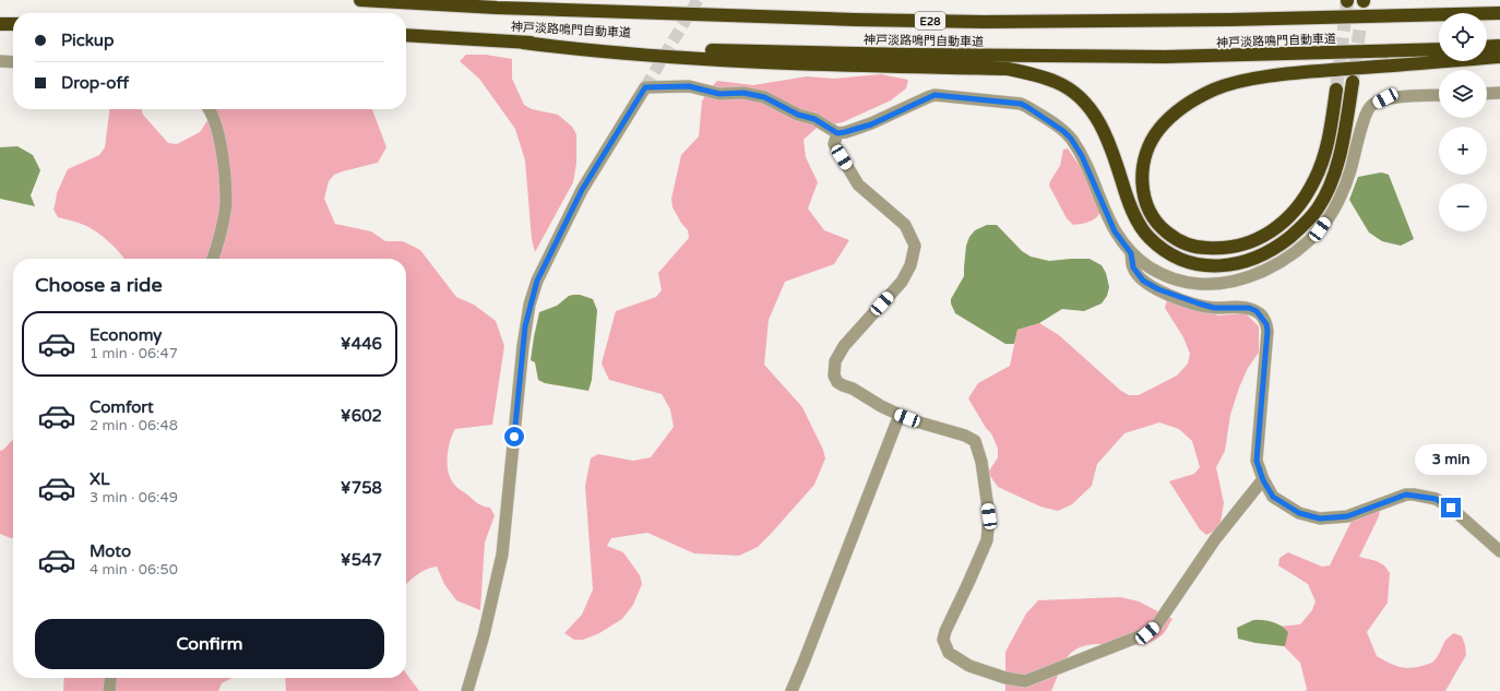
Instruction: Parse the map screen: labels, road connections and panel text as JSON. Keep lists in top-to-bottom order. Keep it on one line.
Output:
{"streets":{"highway":["E28","神戸淡路鳴門自動車道"]},"page":{"map_buttons":["+","−"],"banner":["Pickup","Drop-off"],"heading":"Choose a ride","list":[{"name":"Economy","note":"1 min · 06:47","value":"¥446"},{"name":"Comfort","note":"2 min · 06:48","value":"¥602"},{"name":"XL","note":"3 min · 06:49","value":"¥758"},{"name":"Moto","note":"4 min · 06:50","value":"¥547"}],"bubble":"3 min","buttons":"Confirm"}}
